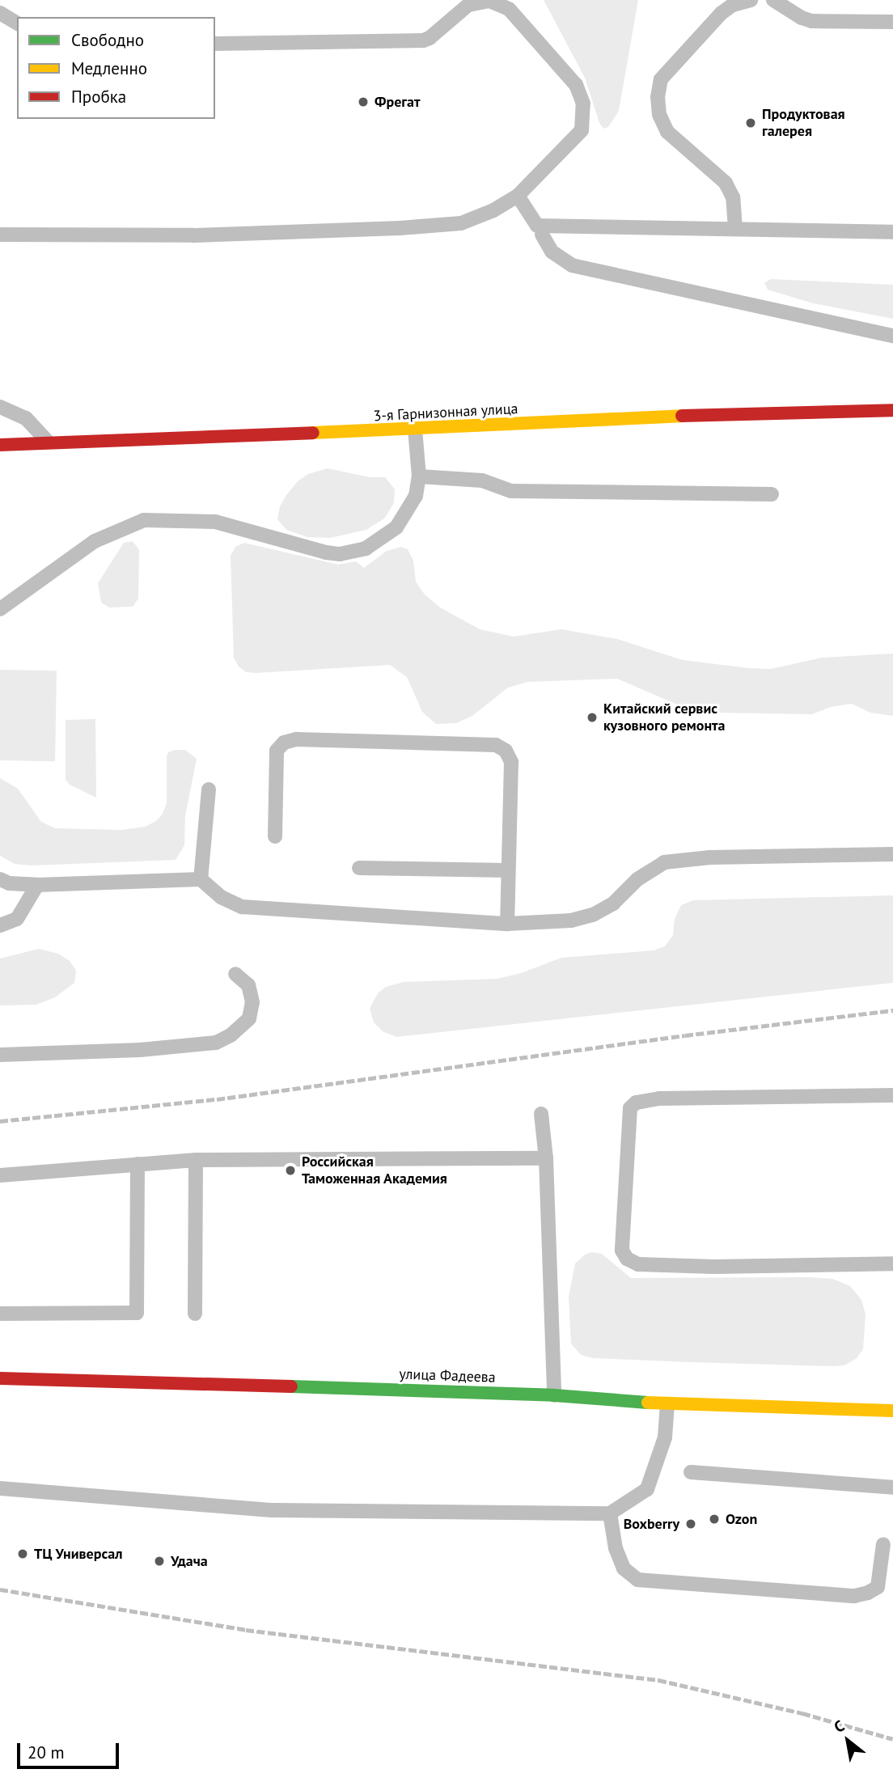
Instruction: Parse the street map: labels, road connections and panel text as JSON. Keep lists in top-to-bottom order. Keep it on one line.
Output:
{"streets":{"street":["3-я Гарнизонная улица","улица Фадеева"]},"places":["Фрегат","Продуктовая галерея","Китайский сервис кузовного ремонта","Российская Таможенная Академия","Ozon","Boxberry","ТЦ Универсал","Удача"],"legend":["Свободно","Медленно","Пробка"],"scale_bar":"20 m","north":"top left"}
